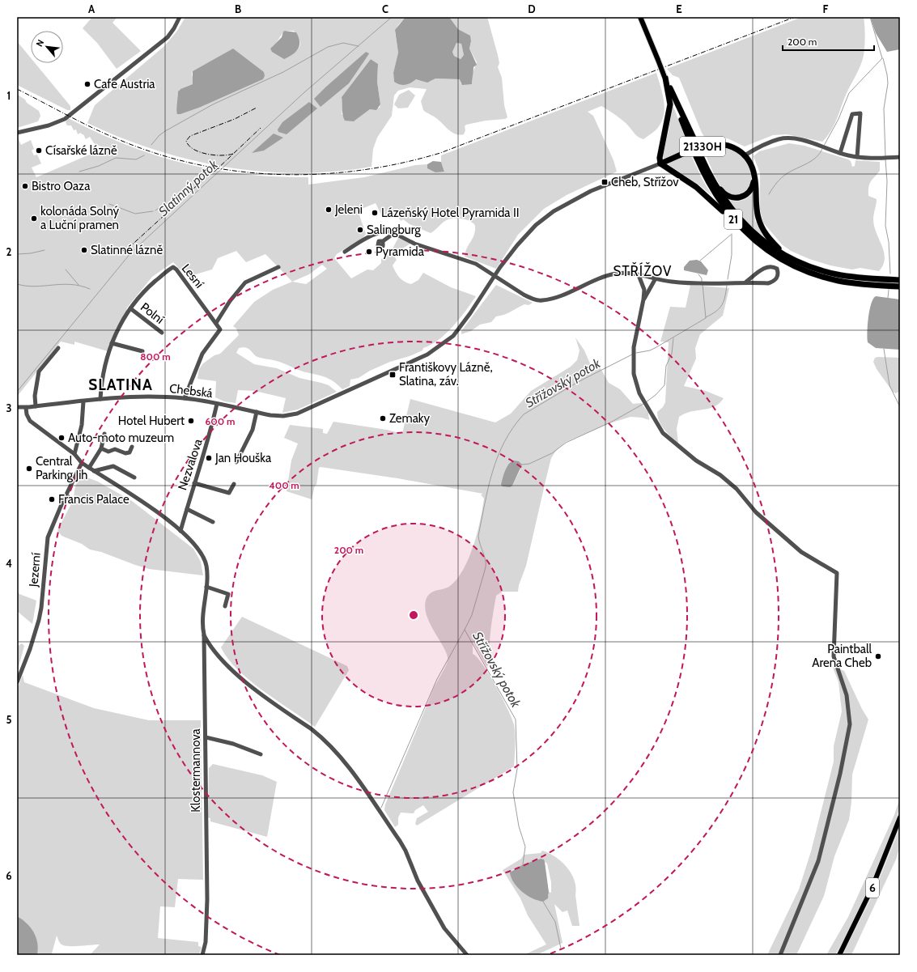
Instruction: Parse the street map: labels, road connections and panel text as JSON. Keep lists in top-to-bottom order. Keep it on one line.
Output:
{"streets":{"highway":["21330H","21"],"main road":["6"],"street":["Lesní","Polní","Chebská","Nezvalova","Jezerní","Klostermannova"]},"crossings":[["21330H","21"],["21330H","Chebská"],["Lesní","Polní"],["Lesní","Chebská"],["Chebská","Nezvalova"],["Chebská","Klostermannova"],["Nezvalova","Klostermannova"],["Jezerní","Klostermannova"]],"districts":["STŘÍŽOV","SLATINA"],"water":["Slatinný potok","Střížovský potok"],"places":{"other":["Cafe Austria","Císařské lázně","Bistro Oaza","Jeleni","Lázeňský Hotel Pyramida II","kolonáda Solný a Luční pramen","Salingburg","Slatinné lázně","Pyramida","Zemaky","Hotel Hubert","Auto-moto muzeum","Jan Houška","Central Parking Jih","Francis Palace","Paintball Arena Cheb"],"transit":["Cheb, Střížov","Františkovy Lázně, Slatina, záv."]},"scale_bar":"200 m","north":"top left","grid":{"columns":["A","B","C","D","E","F"],"rows":["1","2","3","4","5","6"]},"rings":["800 m","600 m","400 m","200 m"]}
